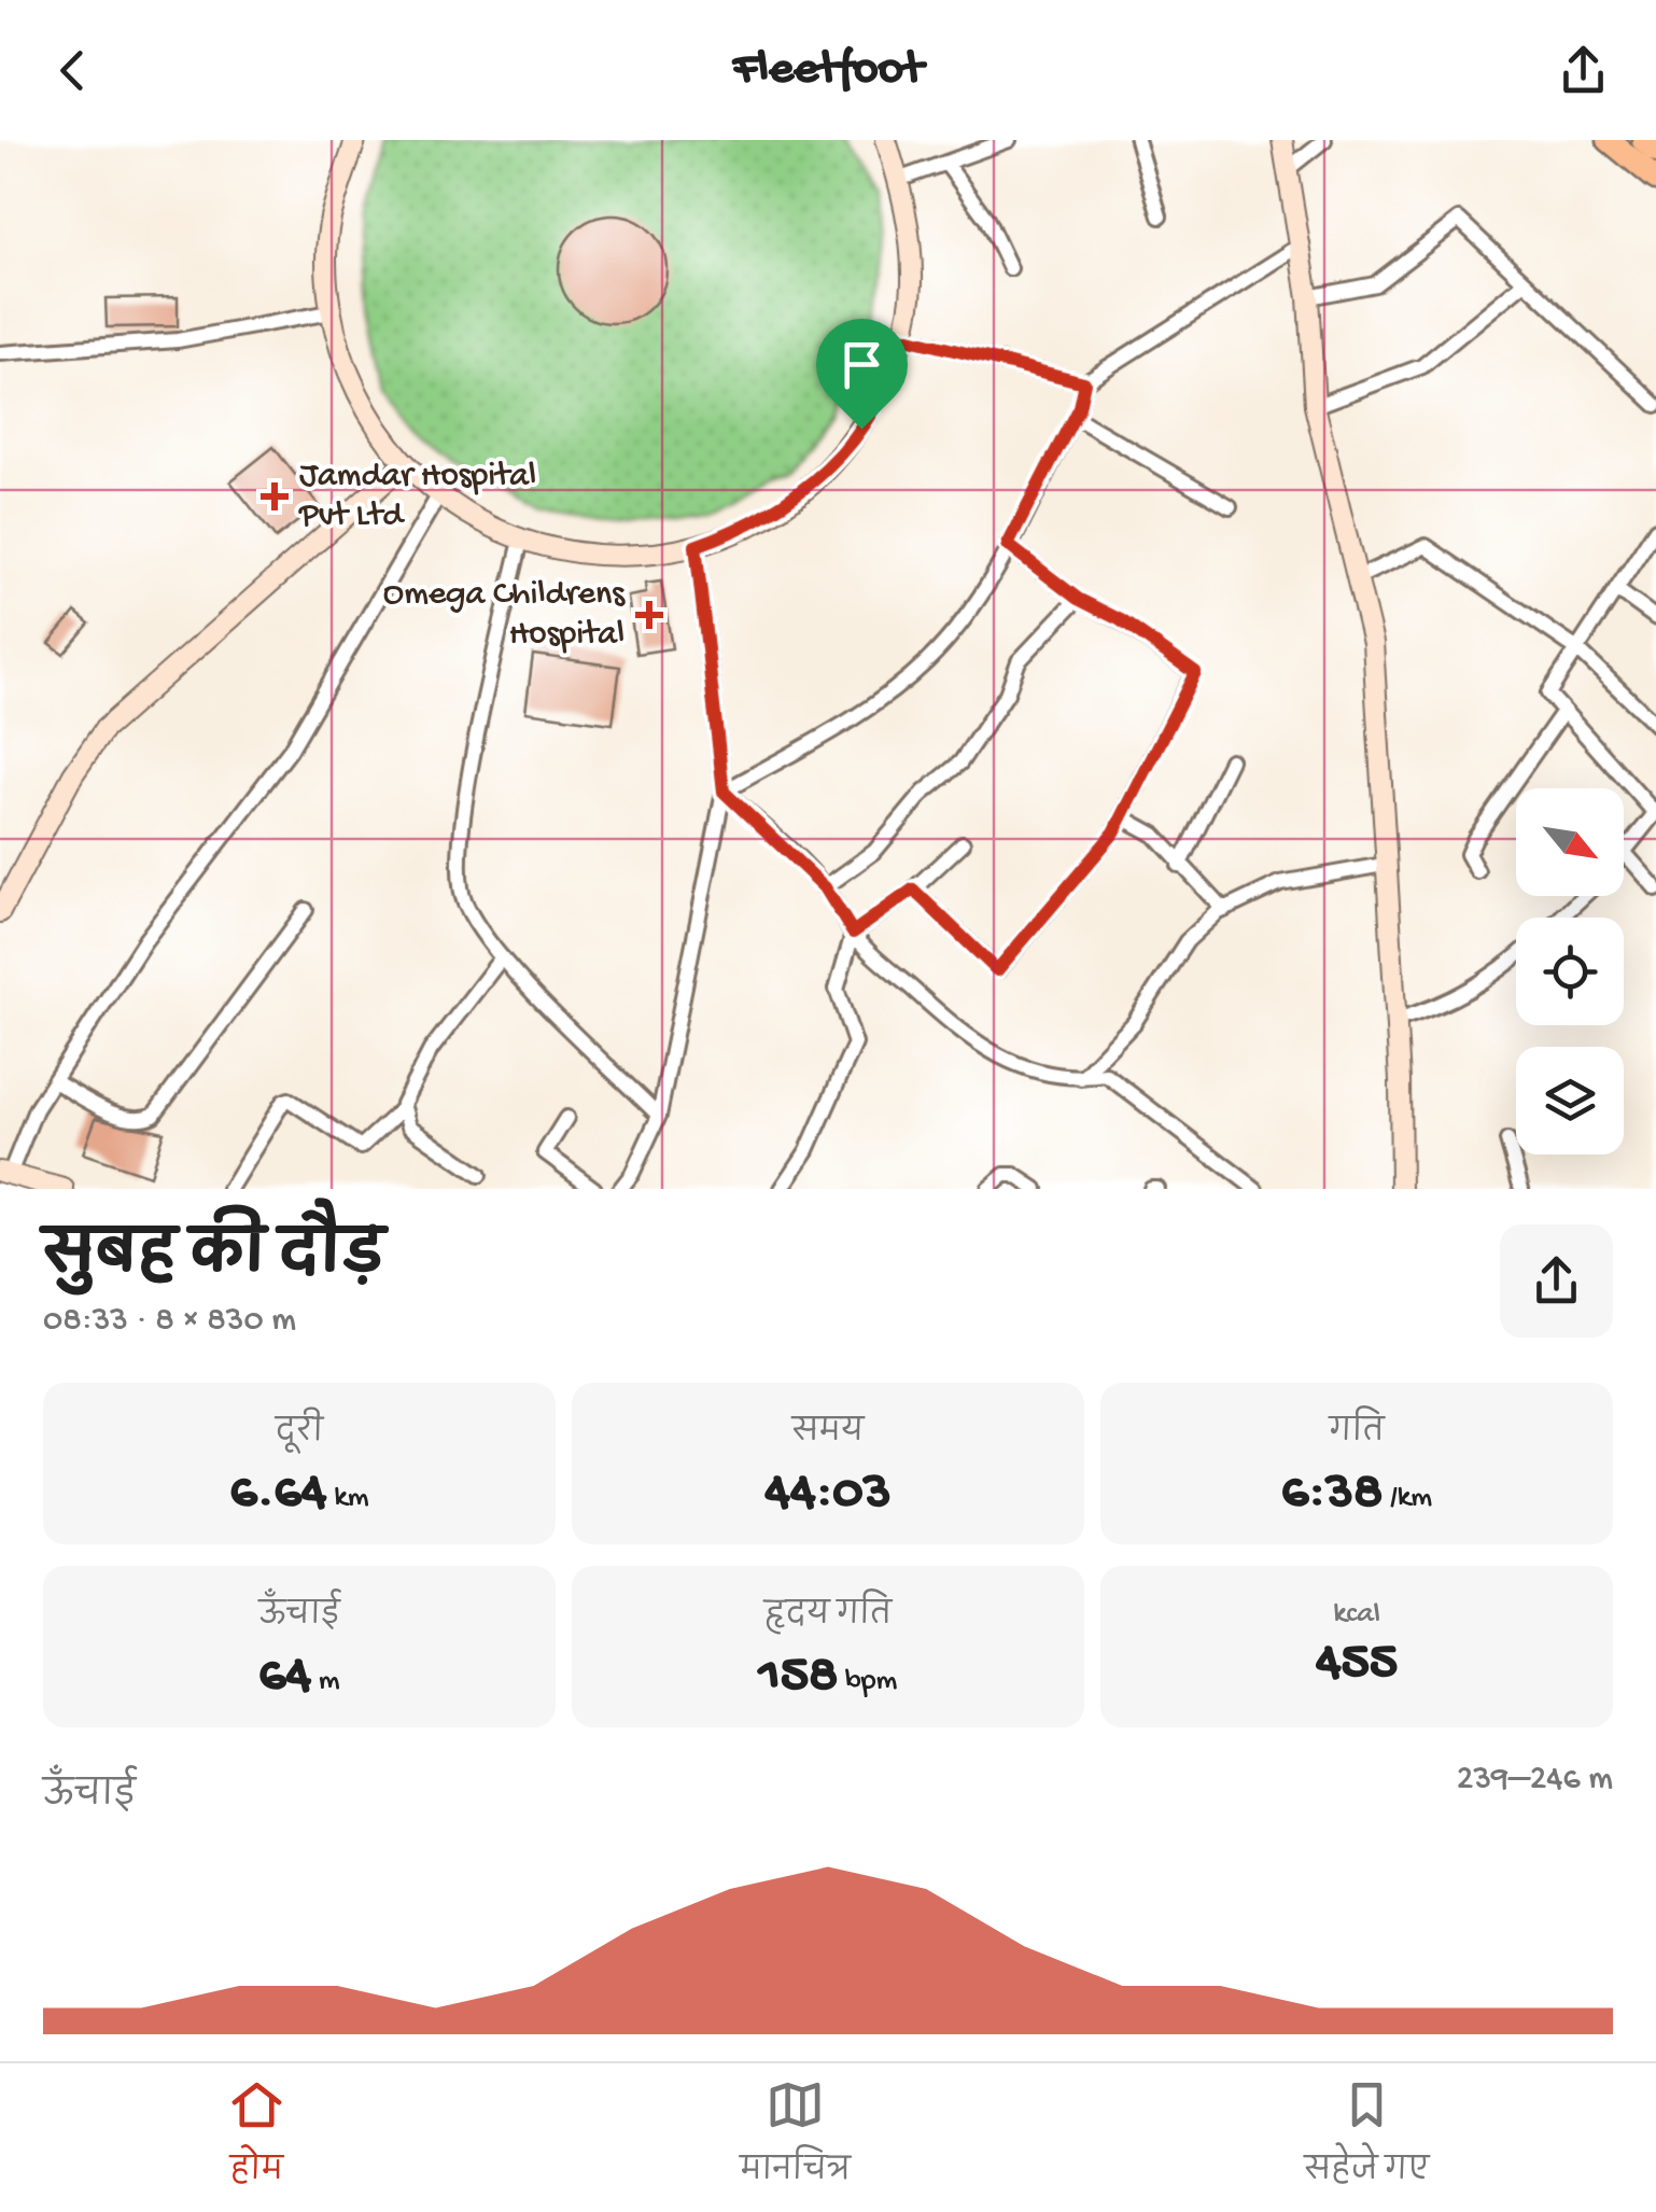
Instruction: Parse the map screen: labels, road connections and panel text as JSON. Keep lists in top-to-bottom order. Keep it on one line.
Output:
{"places":{"health":["Jamdar Hospital Pvt Ltd","Omega Childrens Hospital"]},"north":"bottom right","page":{"header":"Fleetfoot","heading":["सुबह की दौड़","08:33 · 8 × 830 m"],"stats":[["दूरी","6.64 km"],["समय","44:03"],["गति","6:38 /km"],["ऊँचाई","64 m"],["हृदय गति","158 bpm"],["kcal","455"]],"chart":["ऊँचाई","239–246 m"],"tabs":["होम","मानचित्र","सहेजे गए"]}}
